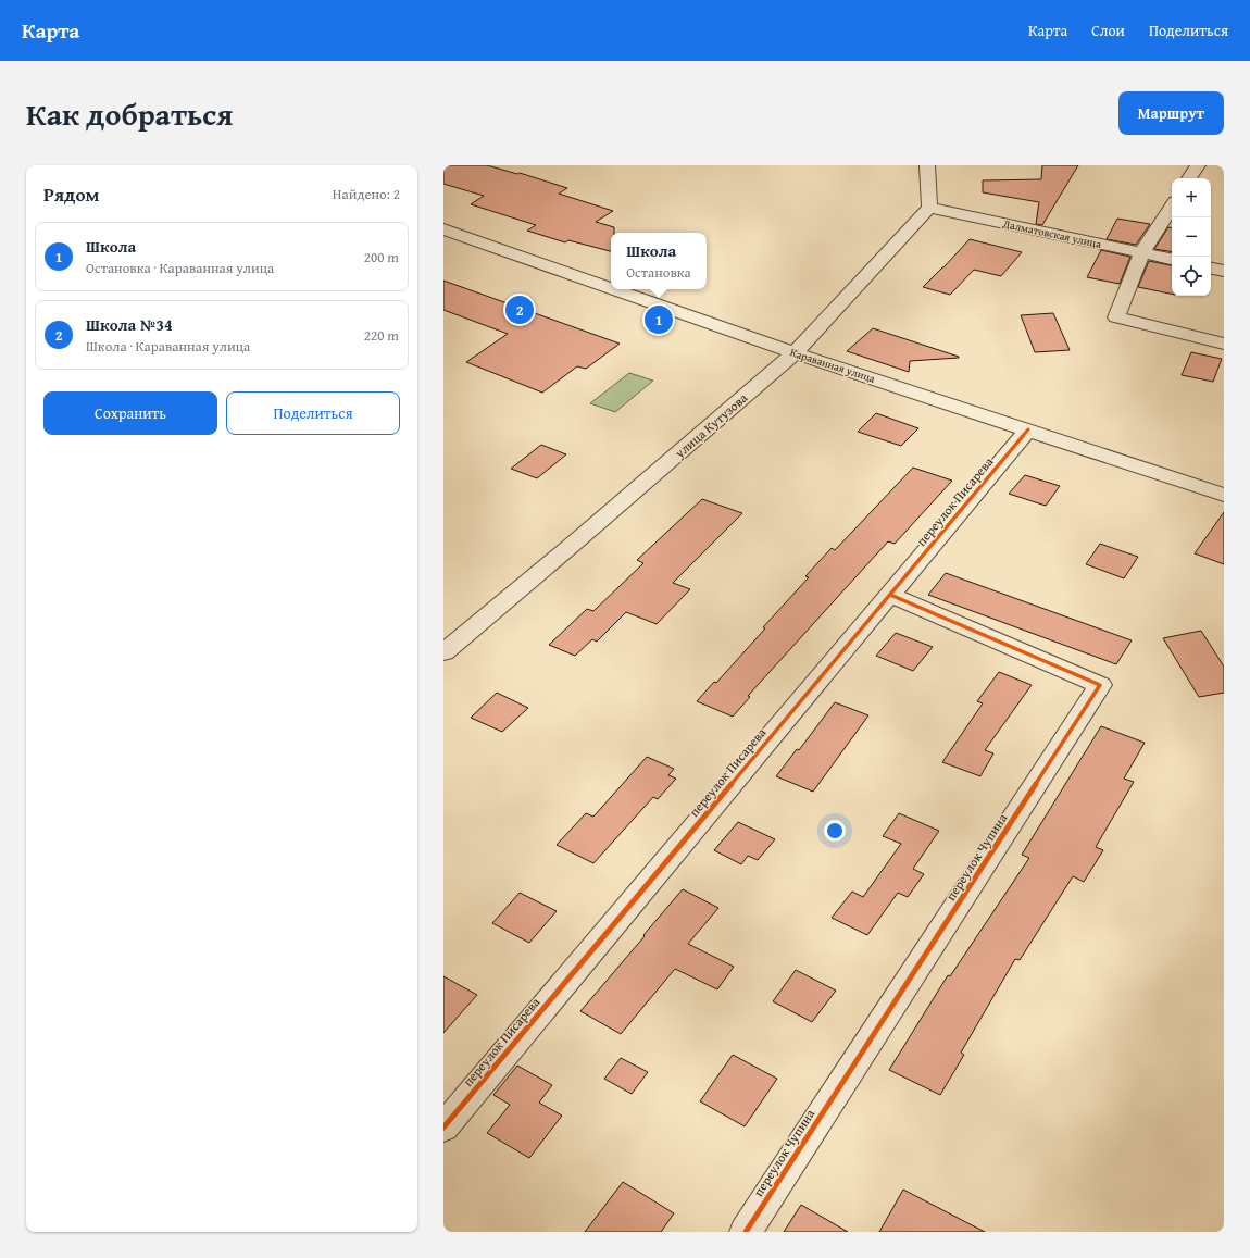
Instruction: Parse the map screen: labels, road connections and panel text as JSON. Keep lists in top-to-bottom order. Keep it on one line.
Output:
{"streets":{"street":["Далматовская улица","Караванная улица","улица Кутузова","переулок Писарева","переулок Чупина"]},"crossings":[["Далматовская улица","улица Кутузова"],["Караванная улица","улица Кутузова"],["Караванная улица","переулок Писарева"],["переулок Писарева","переулок Чупина"]],"page":{"header":"Карта","nav":["Карта","Слои","Поделиться"],"title":"Как добраться","buttons":["Маршрут",["Сохранить","Поделиться"]],"heading":["Рядом","Найдено: 2"],"map_buttons":["+","−"],"list":[{"mark":"1","name":"Школа","note":"Остановка · Караванная улица","value":"200 m"},{"mark":"2","name":"Школа №34","note":"Школа · Караванная улица","value":"220 m"}],"popup":["Школа","Остановка"],"pins":["2","1"]}}
